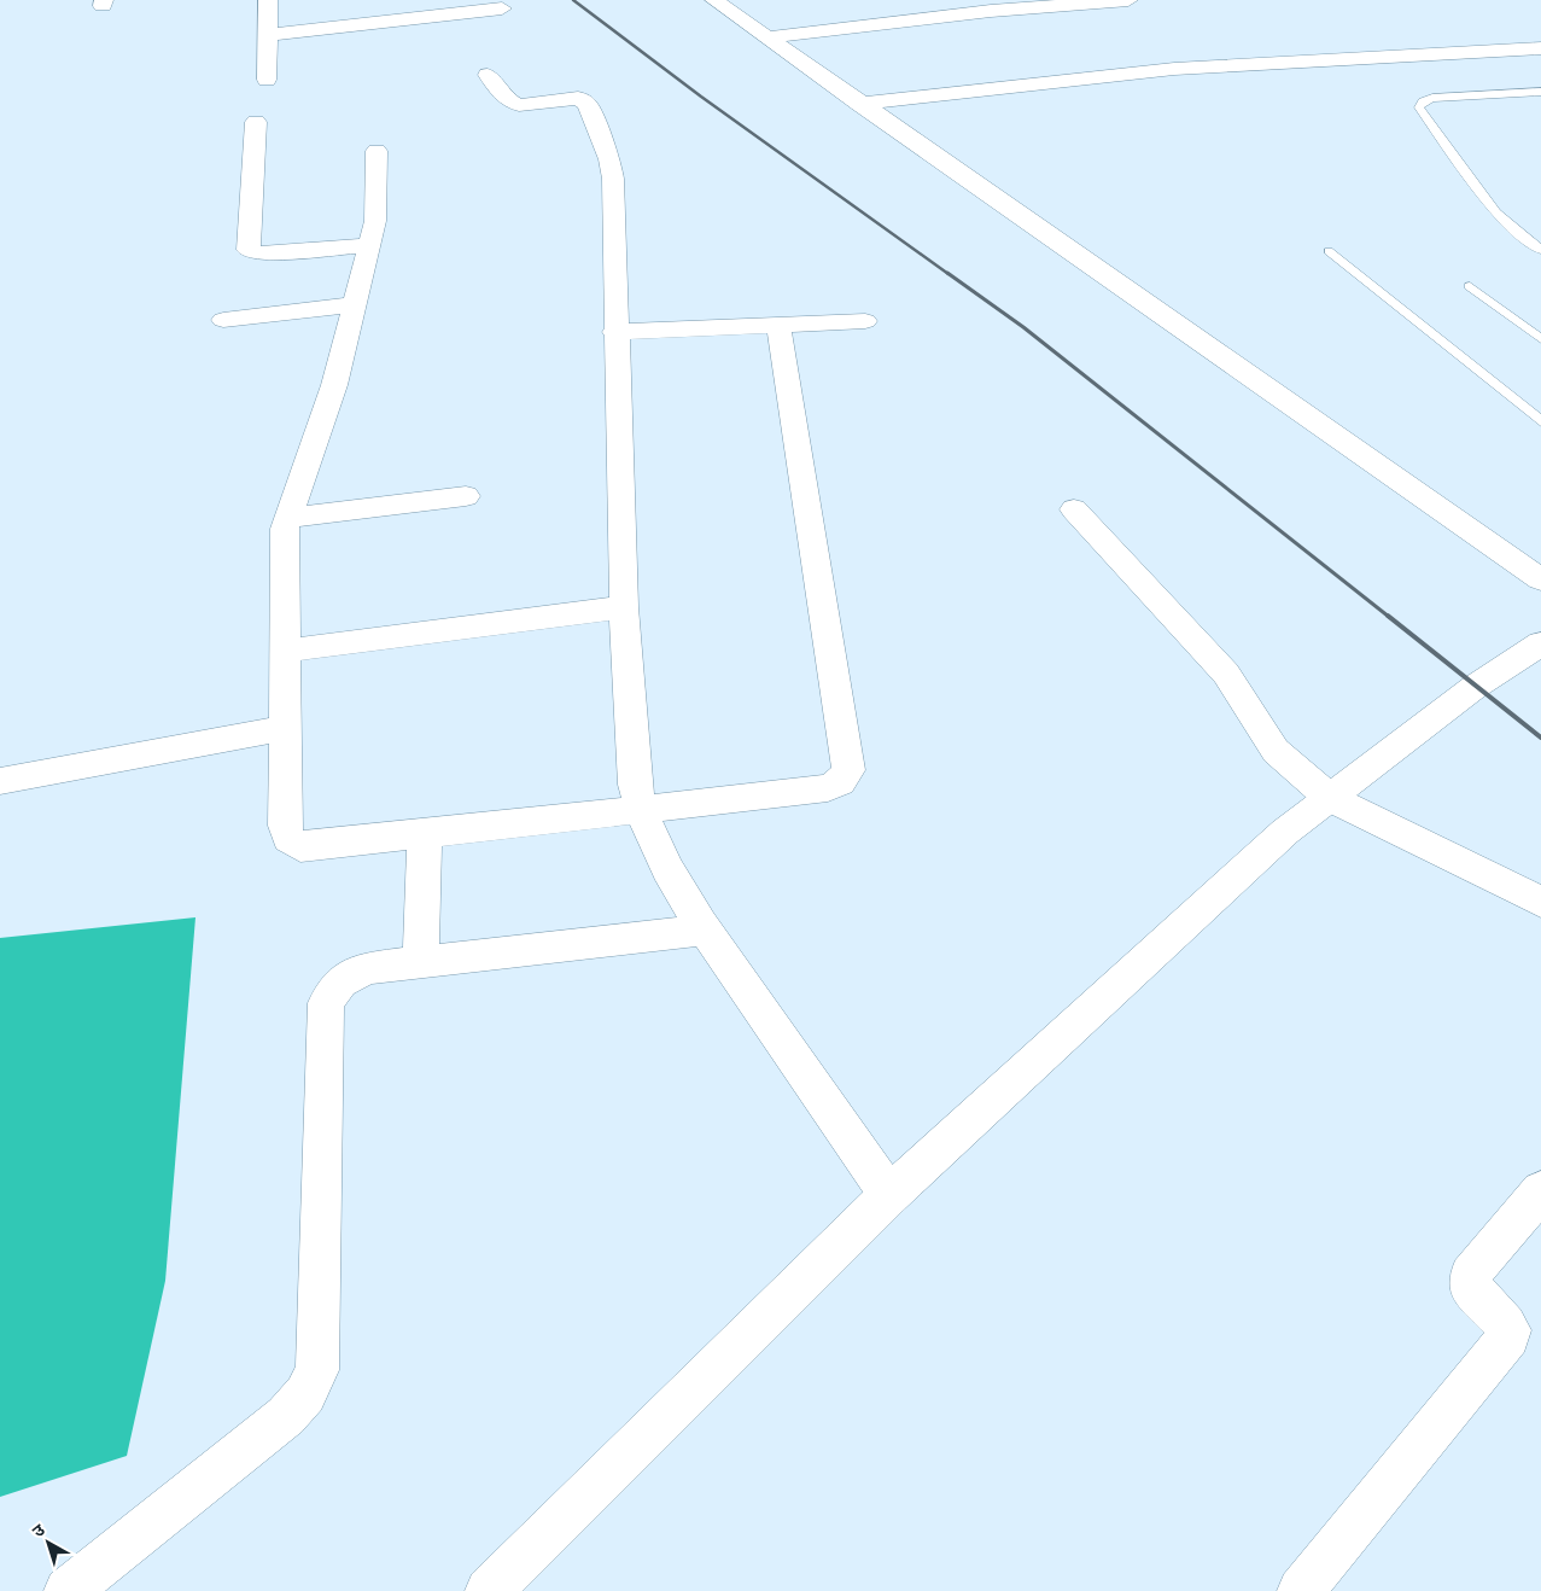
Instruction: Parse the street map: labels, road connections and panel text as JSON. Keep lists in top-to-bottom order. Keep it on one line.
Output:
{"north":"top left"}
